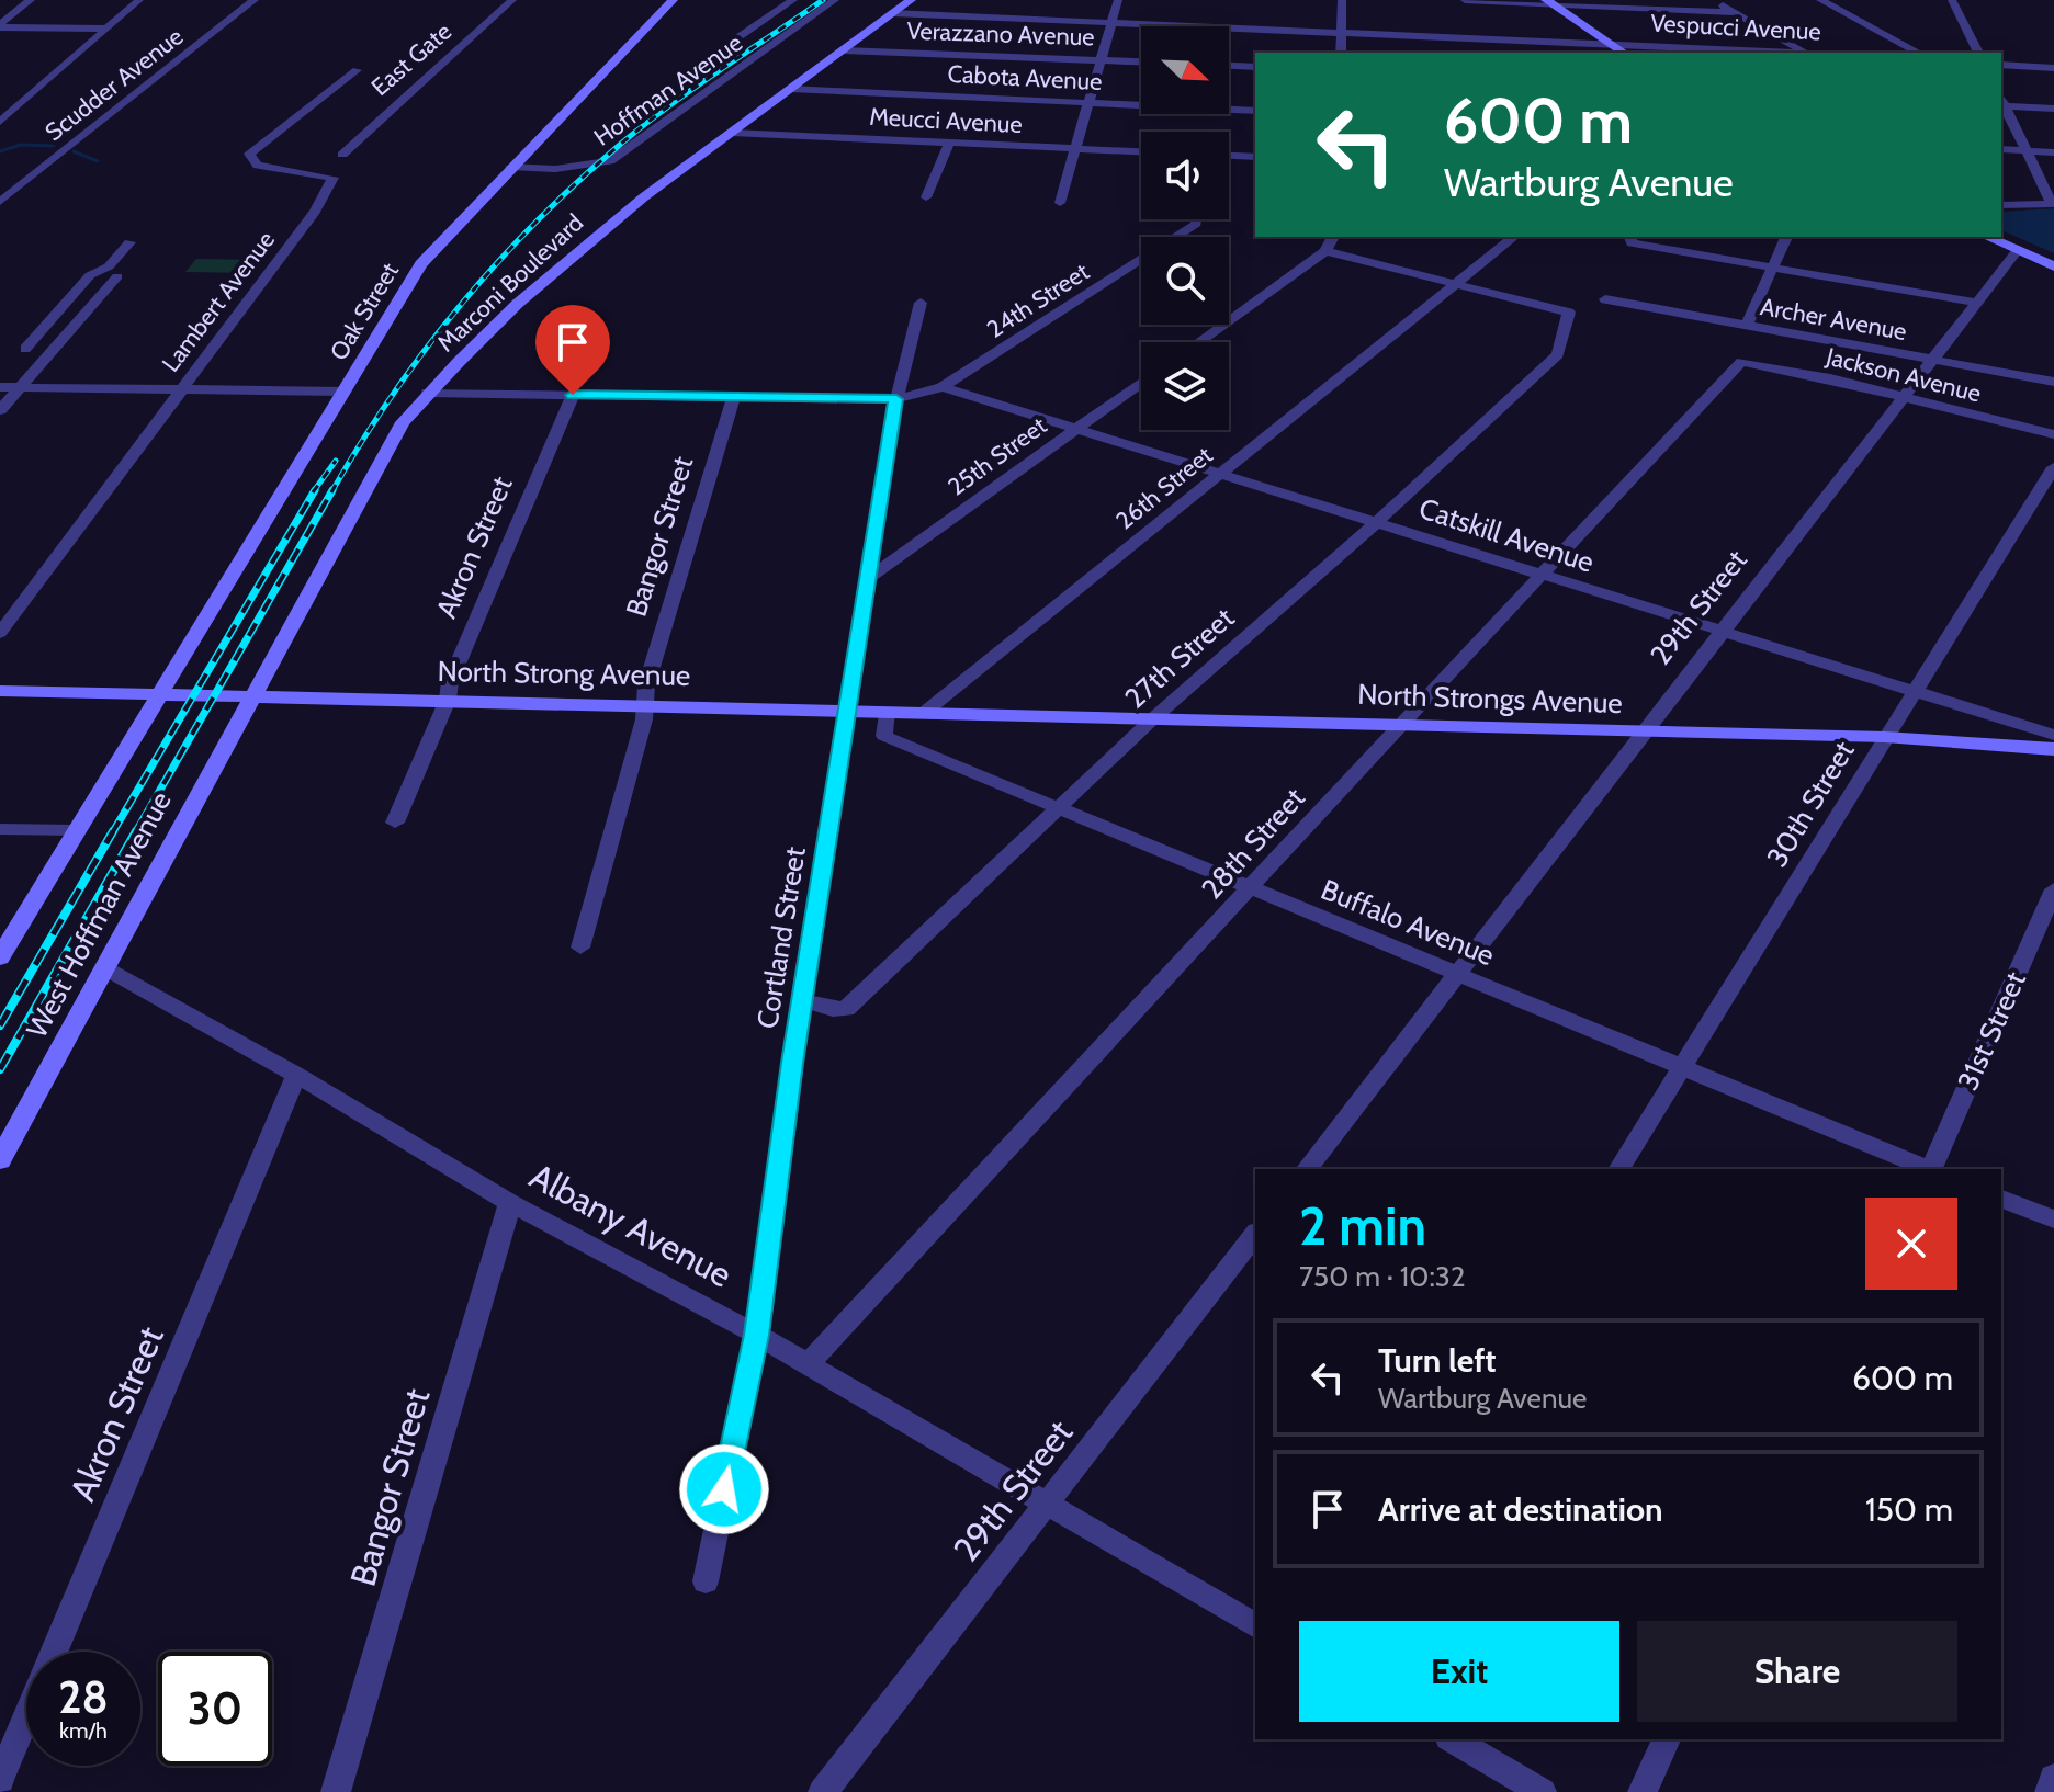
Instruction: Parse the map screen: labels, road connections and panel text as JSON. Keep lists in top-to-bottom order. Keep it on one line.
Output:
{"streets":{"street":["Vespucci Avenue","Verazzano Avenue","East Gate","Cabota Avenue","Scudder Avenue","Hoffman Avenue","Meucci Avenue","Marconi Boulevard","24th Street","Lambert Avenue","Oak Street","Archer Avenue","Jackson Avenue","25th Street","26th Street","Catskill Avenue","Bangor Street","Akron Street","29th Street","27th Street","North Strong Avenue","North Strongs Avenue","30th Street","28th Street","West Hoffman Avenue","Buffalo Avenue","Cortland Street","31st Street","Albany Avenue"]},"crossings":[["Vespucci Avenue","Marconi Boulevard"],["Verazzano Avenue","Marconi Boulevard"],["Cabota Avenue","Marconi Boulevard"],["Hoffman Avenue","Oak Street"],["Meucci Avenue","Marconi Boulevard"],["Marconi Boulevard","24th Street"],["Marconi Boulevard","North Strong Avenue"],["Marconi Boulevard","West Hoffman Avenue"],["24th Street","Catskill Avenue"],["24th Street","Bangor Street"],["24th Street","Akron Street"],["24th Street","Cortland Street"],["Oak Street","North Strong Avenue"],["Oak Street","West Hoffman Avenue"],["Archer Avenue","29th Street"],["Jackson Avenue","29th Street"],["Jackson Avenue","28th Street"],["25th Street","Catskill Avenue"],["25th Street","Cortland Street"],["26th Street","Catskill Avenue"],["26th Street","27th Street"],["26th Street","North Strong Avenue"],["26th Street","North Strongs Avenue"],["Catskill Avenue","29th Street"],["Catskill Avenue","27th Street"],["Catskill Avenue","30th Street"],["Catskill Avenue","28th Street"],["Bangor Street","North Strong Avenue"],["Bangor Street","Albany Avenue"],["Akron Street","North Strong Avenue"],["Akron Street","Albany Avenue"],["29th Street","North Strongs Avenue"],["29th Street","Buffalo Avenue"],["29th Street","Albany Avenue"],["27th Street","North Strongs Avenue"],["27th Street","Buffalo Avenue"],["27th Street","Cortland Street"],["North Strong Avenue","North Strongs Avenue"],["North Strong Avenue","West Hoffman Avenue"],["North Strong Avenue","Buffalo Avenue"],["North Strong Avenue","Cortland Street"],["North Strongs Avenue","30th Street"],["North Strongs Avenue","28th Street"],["30th Street","Buffalo Avenue"],["28th Street","Buffalo Avenue"],["28th Street","Albany Avenue"],["West Hoffman Avenue","Albany Avenue"],["Cortland Street","Albany Avenue"]],"north":"bottom right","page":{"turn":["600 m","Wartburg Avenue"],"heading":["2 min","750 m · 10:32"],"list":[{"name":"Turn left","note":"Wartburg Avenue","value":"600 m"},{"name":"Arrive at destination","value":"150 m"}],"buttons":["Exit","Share"],"speed":"28 km/h","limit":"30"}}
